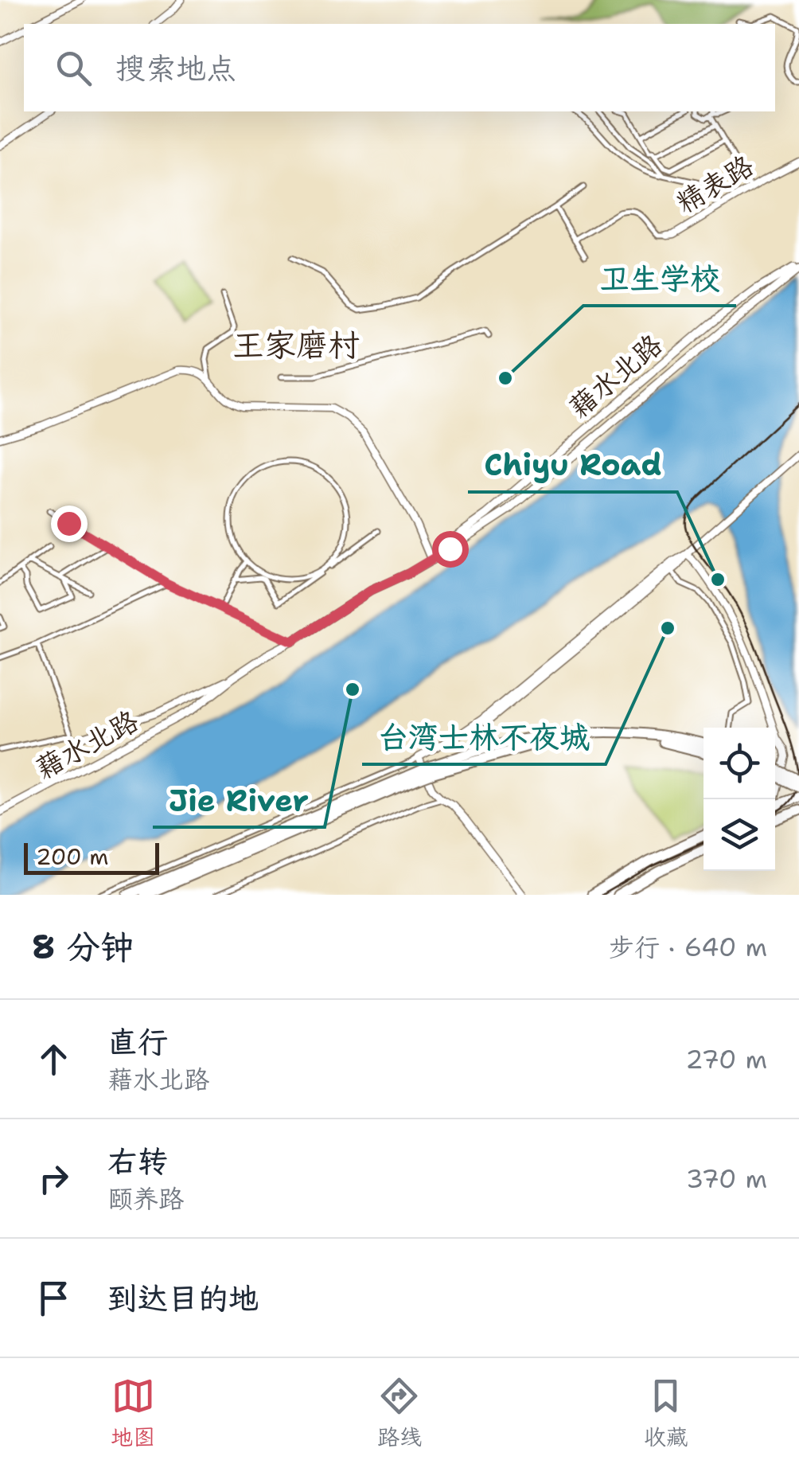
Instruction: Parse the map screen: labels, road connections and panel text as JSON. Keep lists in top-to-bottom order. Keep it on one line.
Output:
{"streets":{"main road":["精表路","藉水北路"]},"districts":["王家磨村"],"places":["卫生学校","Chiyu Road","台湾士林不夜城","Jie River"],"scale_bar":"200 m","page":{"search":"搜索地点","scale":"200 m","heading":["8 分钟","步行 · 640 m"],"list":[["直行","藉水北路","270 m"],["右转","颐养路","370 m"],"到达目的地"],"nav":["地图","路线","收藏"]}}
